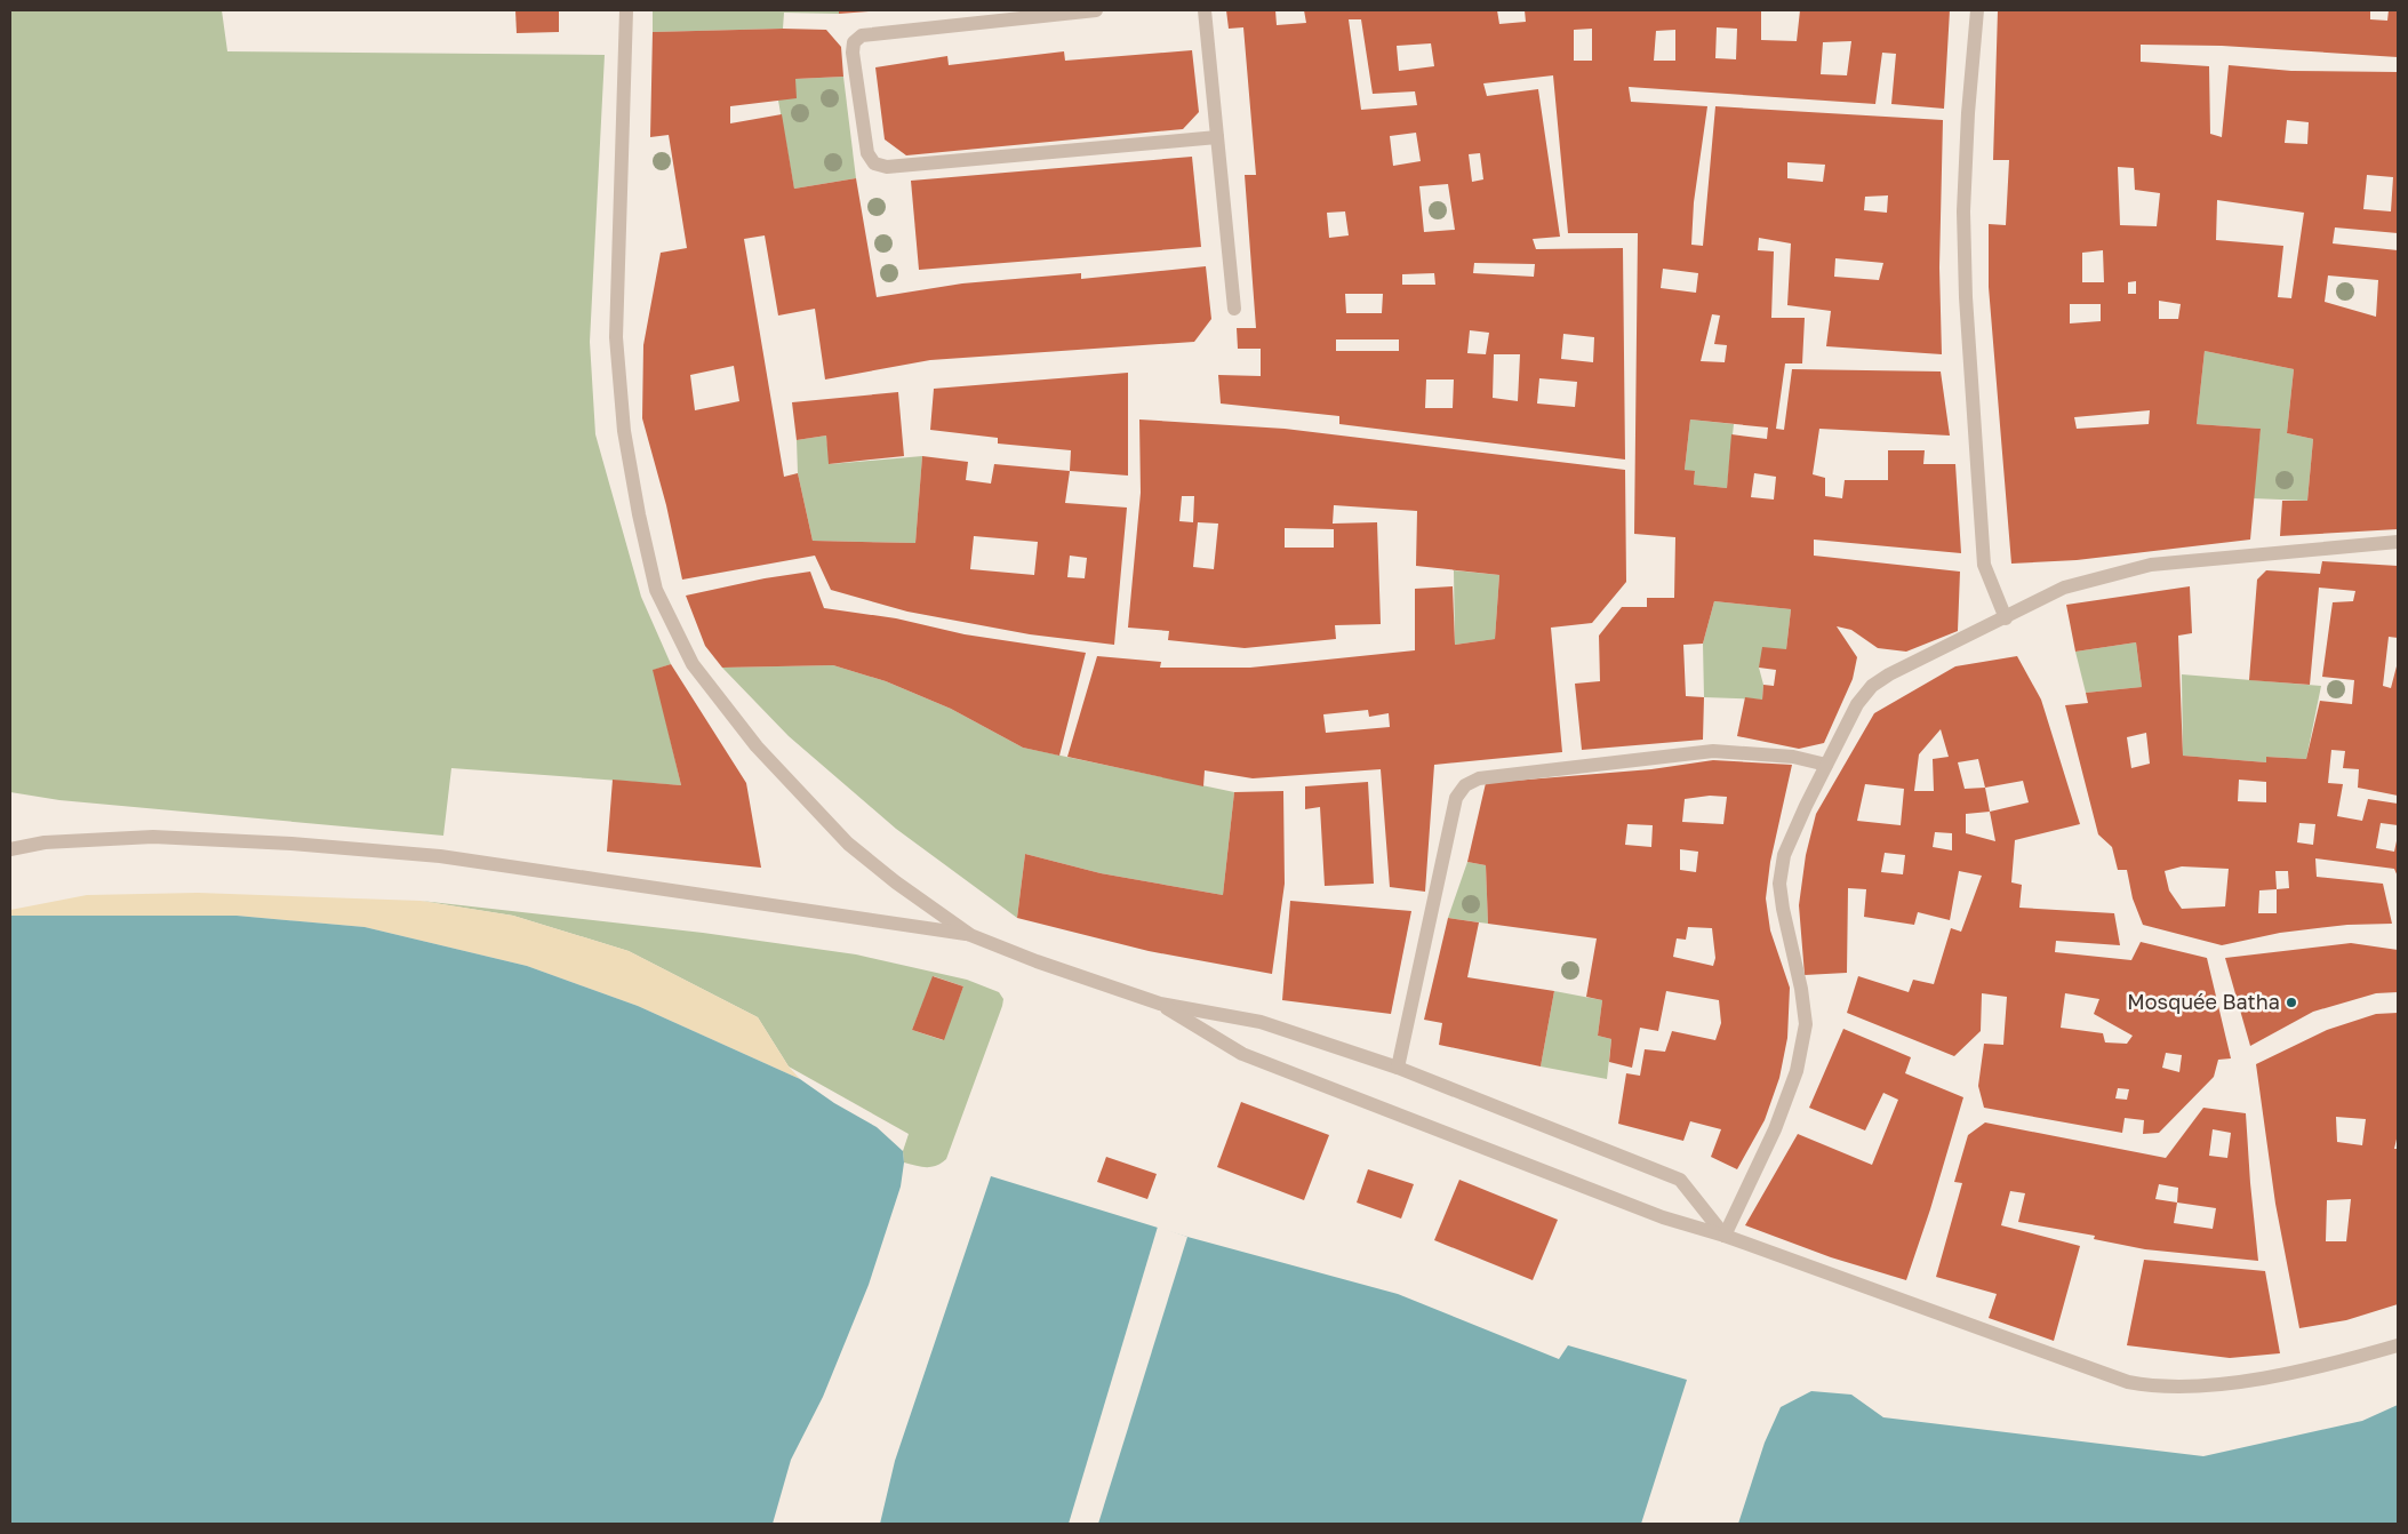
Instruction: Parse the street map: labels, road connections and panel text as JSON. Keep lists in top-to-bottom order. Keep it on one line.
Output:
{"places":["Mosquée Batha"]}
